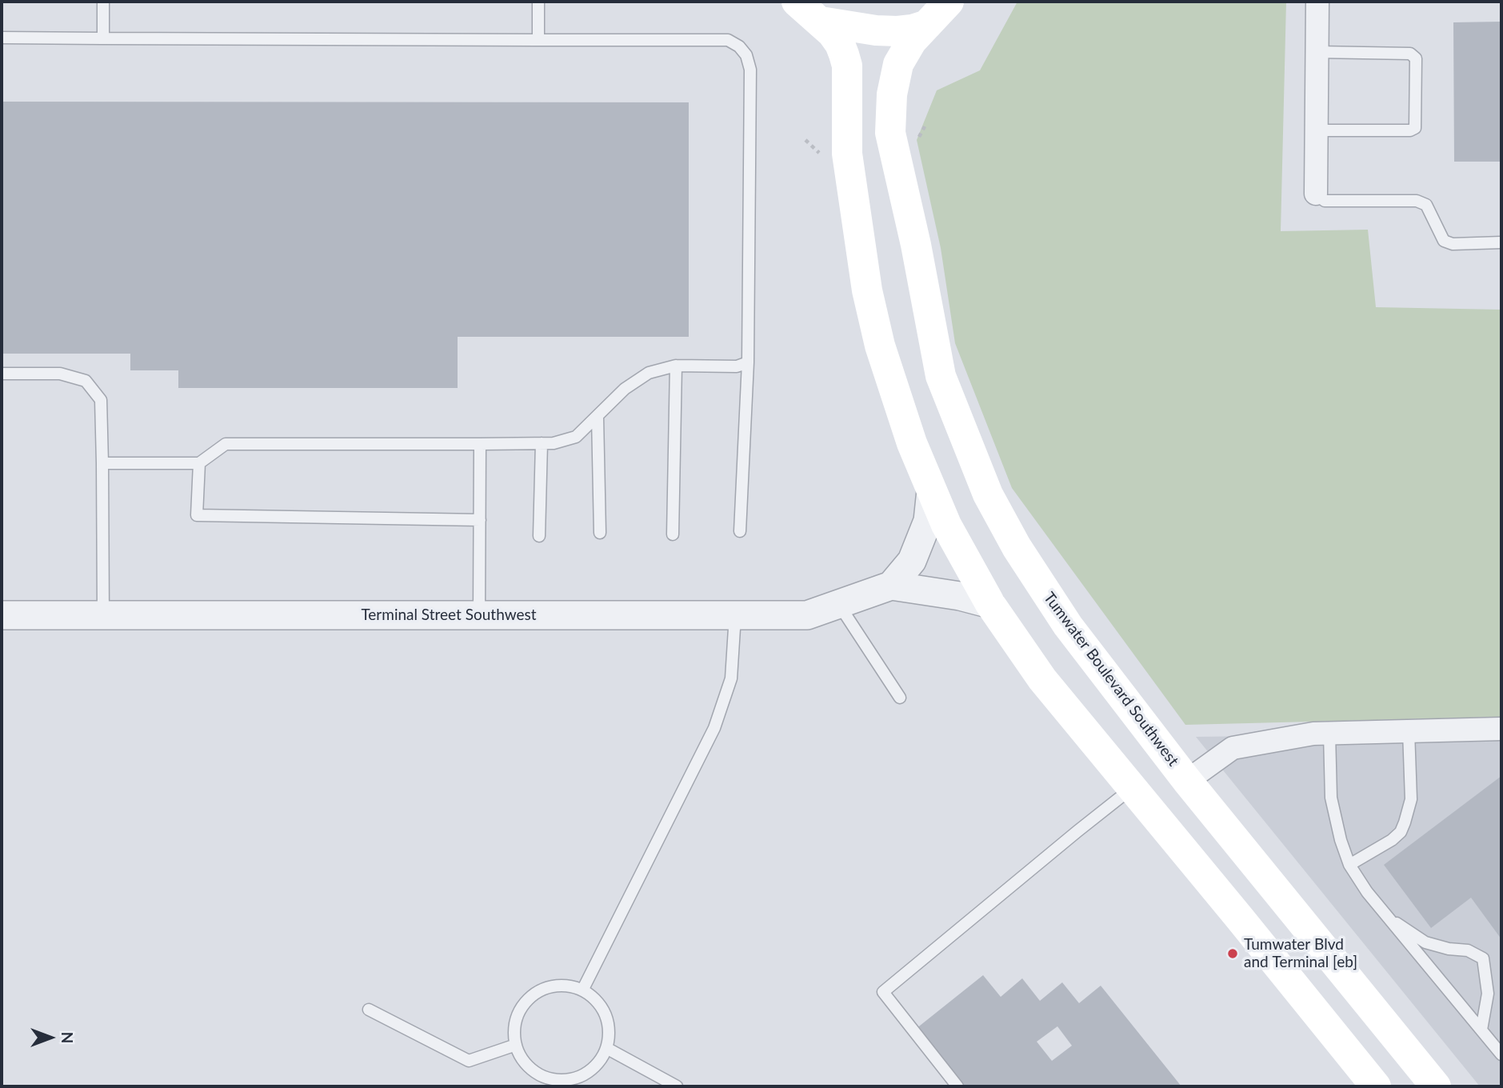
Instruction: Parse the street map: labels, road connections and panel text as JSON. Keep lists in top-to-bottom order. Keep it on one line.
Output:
{"streets":{"main road":["Tumwater Boulevard Southwest"],"street":["Terminal Street Southwest"]},"places":["Tumwater Blvd and Terminal [eb]"],"north":"right"}
